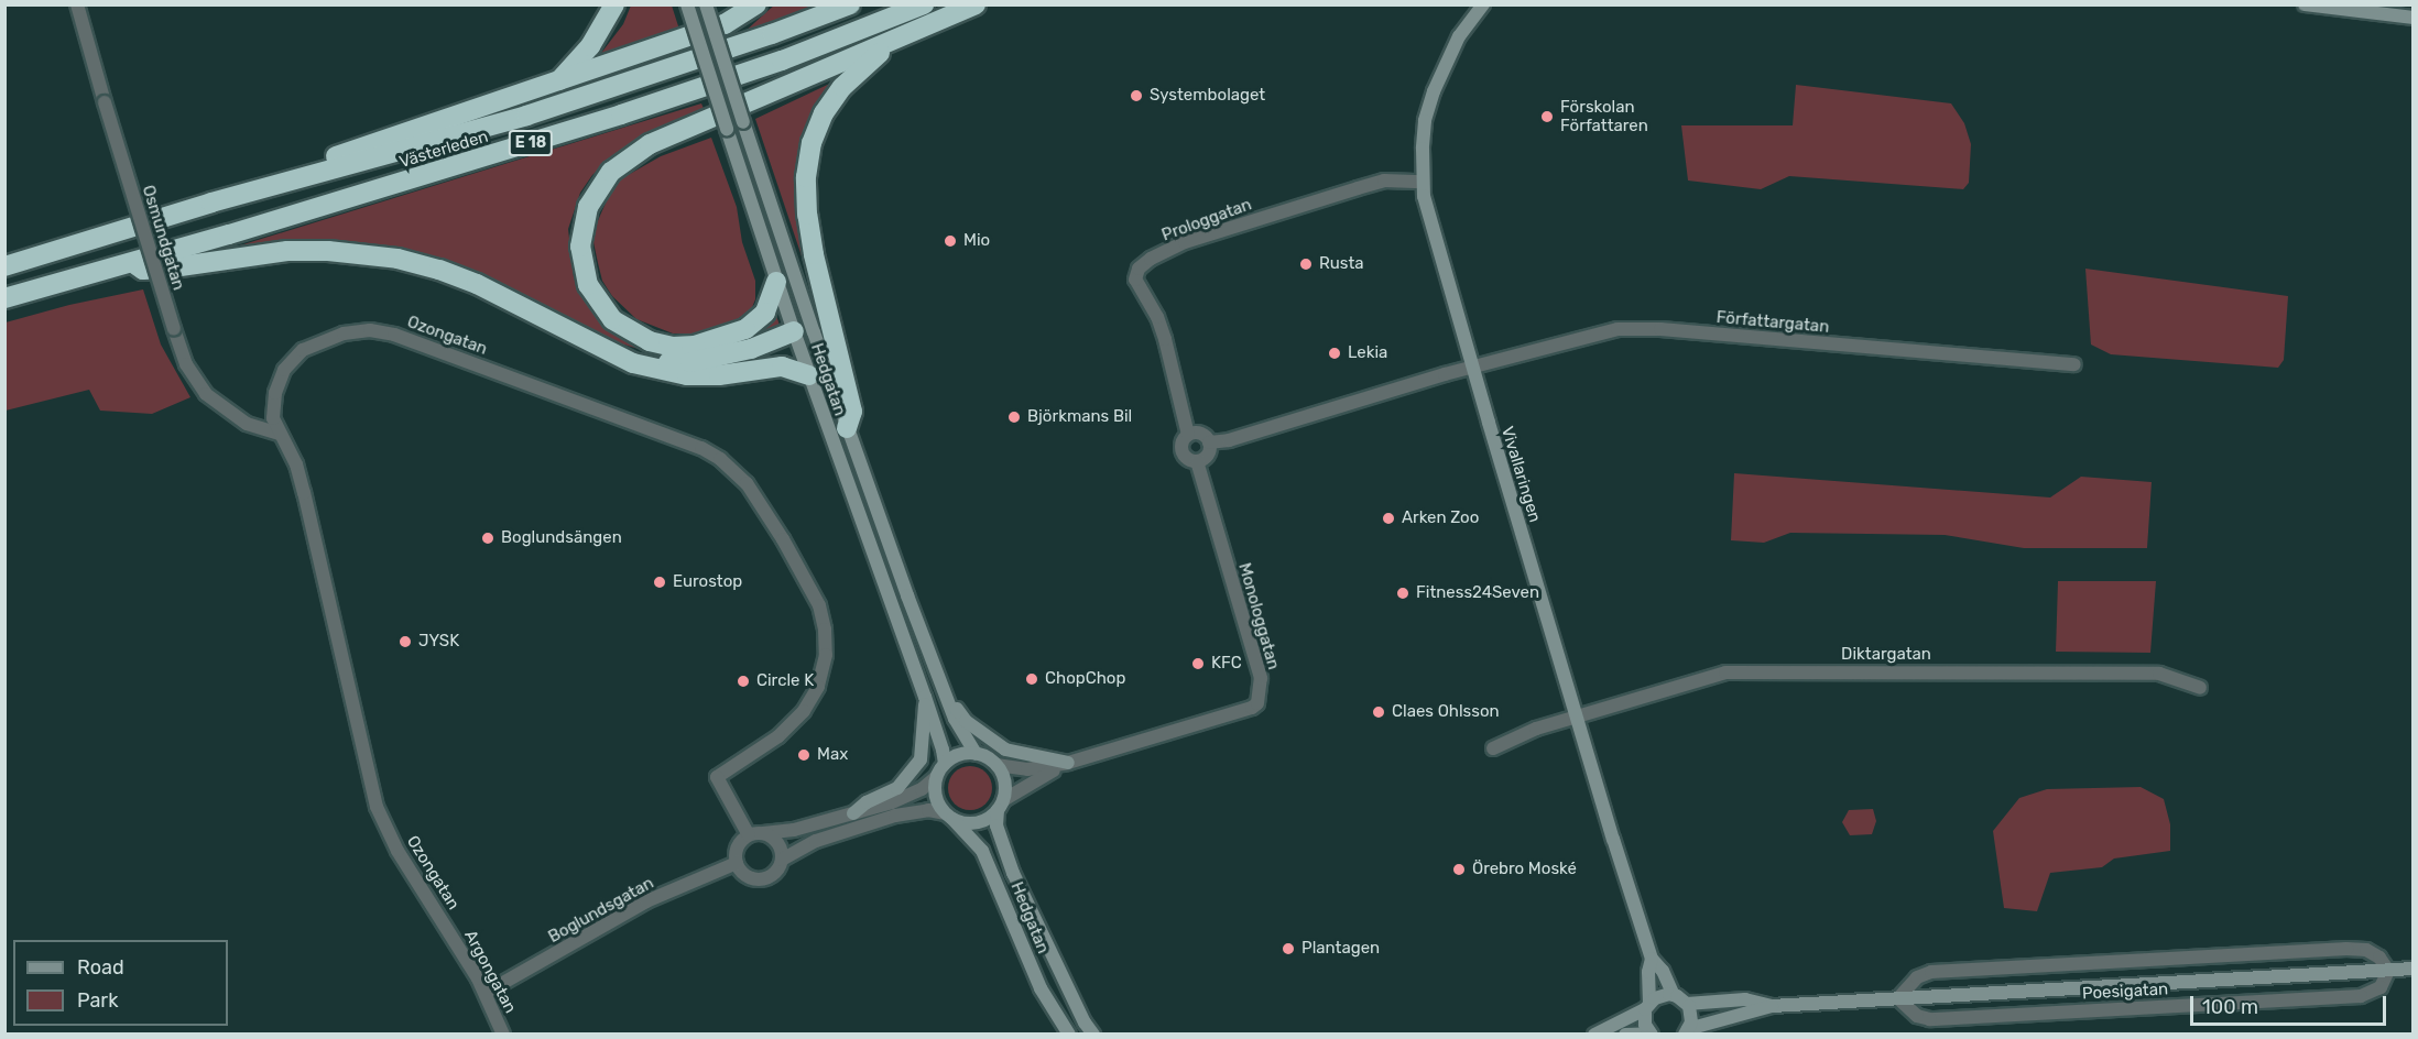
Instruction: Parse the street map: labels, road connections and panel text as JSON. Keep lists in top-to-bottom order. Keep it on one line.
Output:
{"streets":{"highway":["E 18","Västerleden"],"main road":["Hedgatan","Vivallaringen","Poesigatan"],"street":["Prologgatan","Osmundgatan","Författargatan","Ozongatan","Monologgatan","Diktargatan","Boglundsgatan","Argongatan"]},"crossings":[["E 18","Västerleden"],["E 18","Hedgatan"],["Prologgatan","Vivallaringen"],["Prologgatan","Monologgatan"],["Osmundgatan","Ozongatan"],["Författargatan","Vivallaringen"],["Ozongatan","Boglundsgatan"],["Ozongatan","Argongatan"],["Hedgatan","Monologgatan"],["Vivallaringen","Diktargatan"],["Boglundsgatan","Argongatan"]],"places":["Systembolaget","Förskolan Författaren","Mio","Rusta","Lekia","Björkmans Bil","Arken Zoo","Boglundsängen","Eurostop","Fitness24Seven","JYSK","KFC","ChopChop","Circle K","Claes Ohlsson","Max","Örebro Moské","Plantagen"],"legend":["Road","Park"],"scale_bar":"100 m"}
